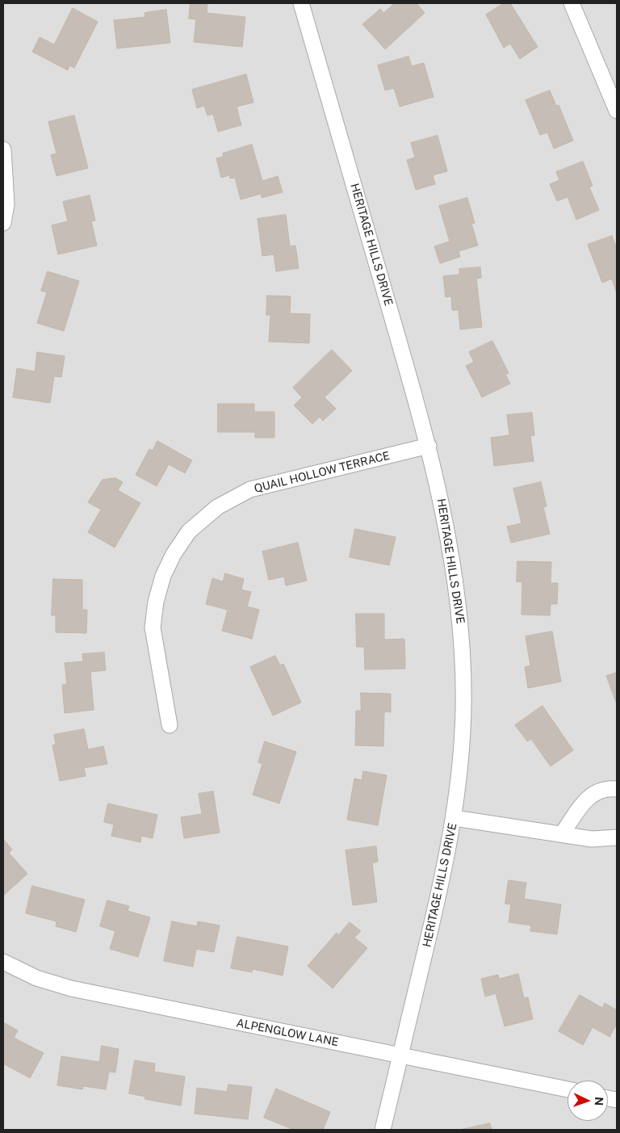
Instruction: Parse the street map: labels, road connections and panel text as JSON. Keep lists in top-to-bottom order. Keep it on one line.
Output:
{"streets":{"street":["HERITAGE HILLS DRIVE","QUAIL HOLLOW TERRACE","ALPENGLOW LANE"]},"crossings":[["HERITAGE HILLS DRIVE","QUAIL HOLLOW TERRACE"],["HERITAGE HILLS DRIVE","ALPENGLOW LANE"]],"north":"right"}
